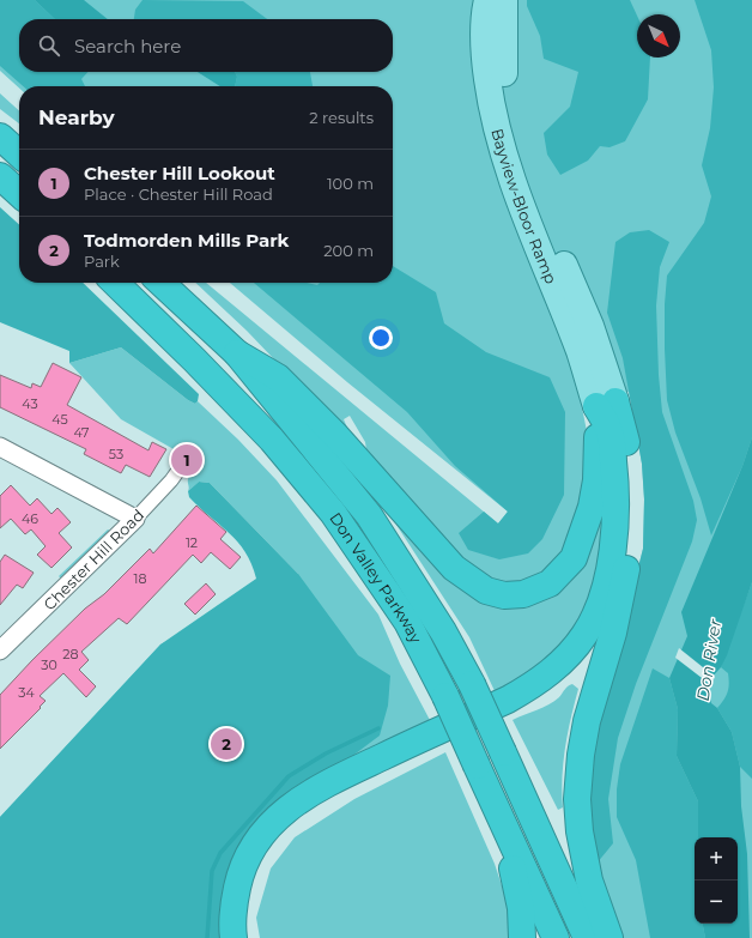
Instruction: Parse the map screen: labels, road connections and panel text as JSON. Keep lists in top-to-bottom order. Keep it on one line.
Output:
{"streets":{"highway":["Don Valley Parkway"],"main road":["Bayview-Bloor Ramp"],"street":["Chester Hill Road"]},"water":["Don River"],"house_numbers":["43","45","47","53","46","12","18","28","30","34"],"north":"bottom right","page":{"search":"Search here","heading":["Nearby","2 results"],"list":[{"mark":"1","name":"Chester Hill Lookout","note":"Place · Chester Hill Road","value":"100 m"},{"mark":"2","name":"Todmorden Mills Park","note":"Park","value":"200 m"}],"pins":["1","2"],"map_buttons":["+","−"]}}
